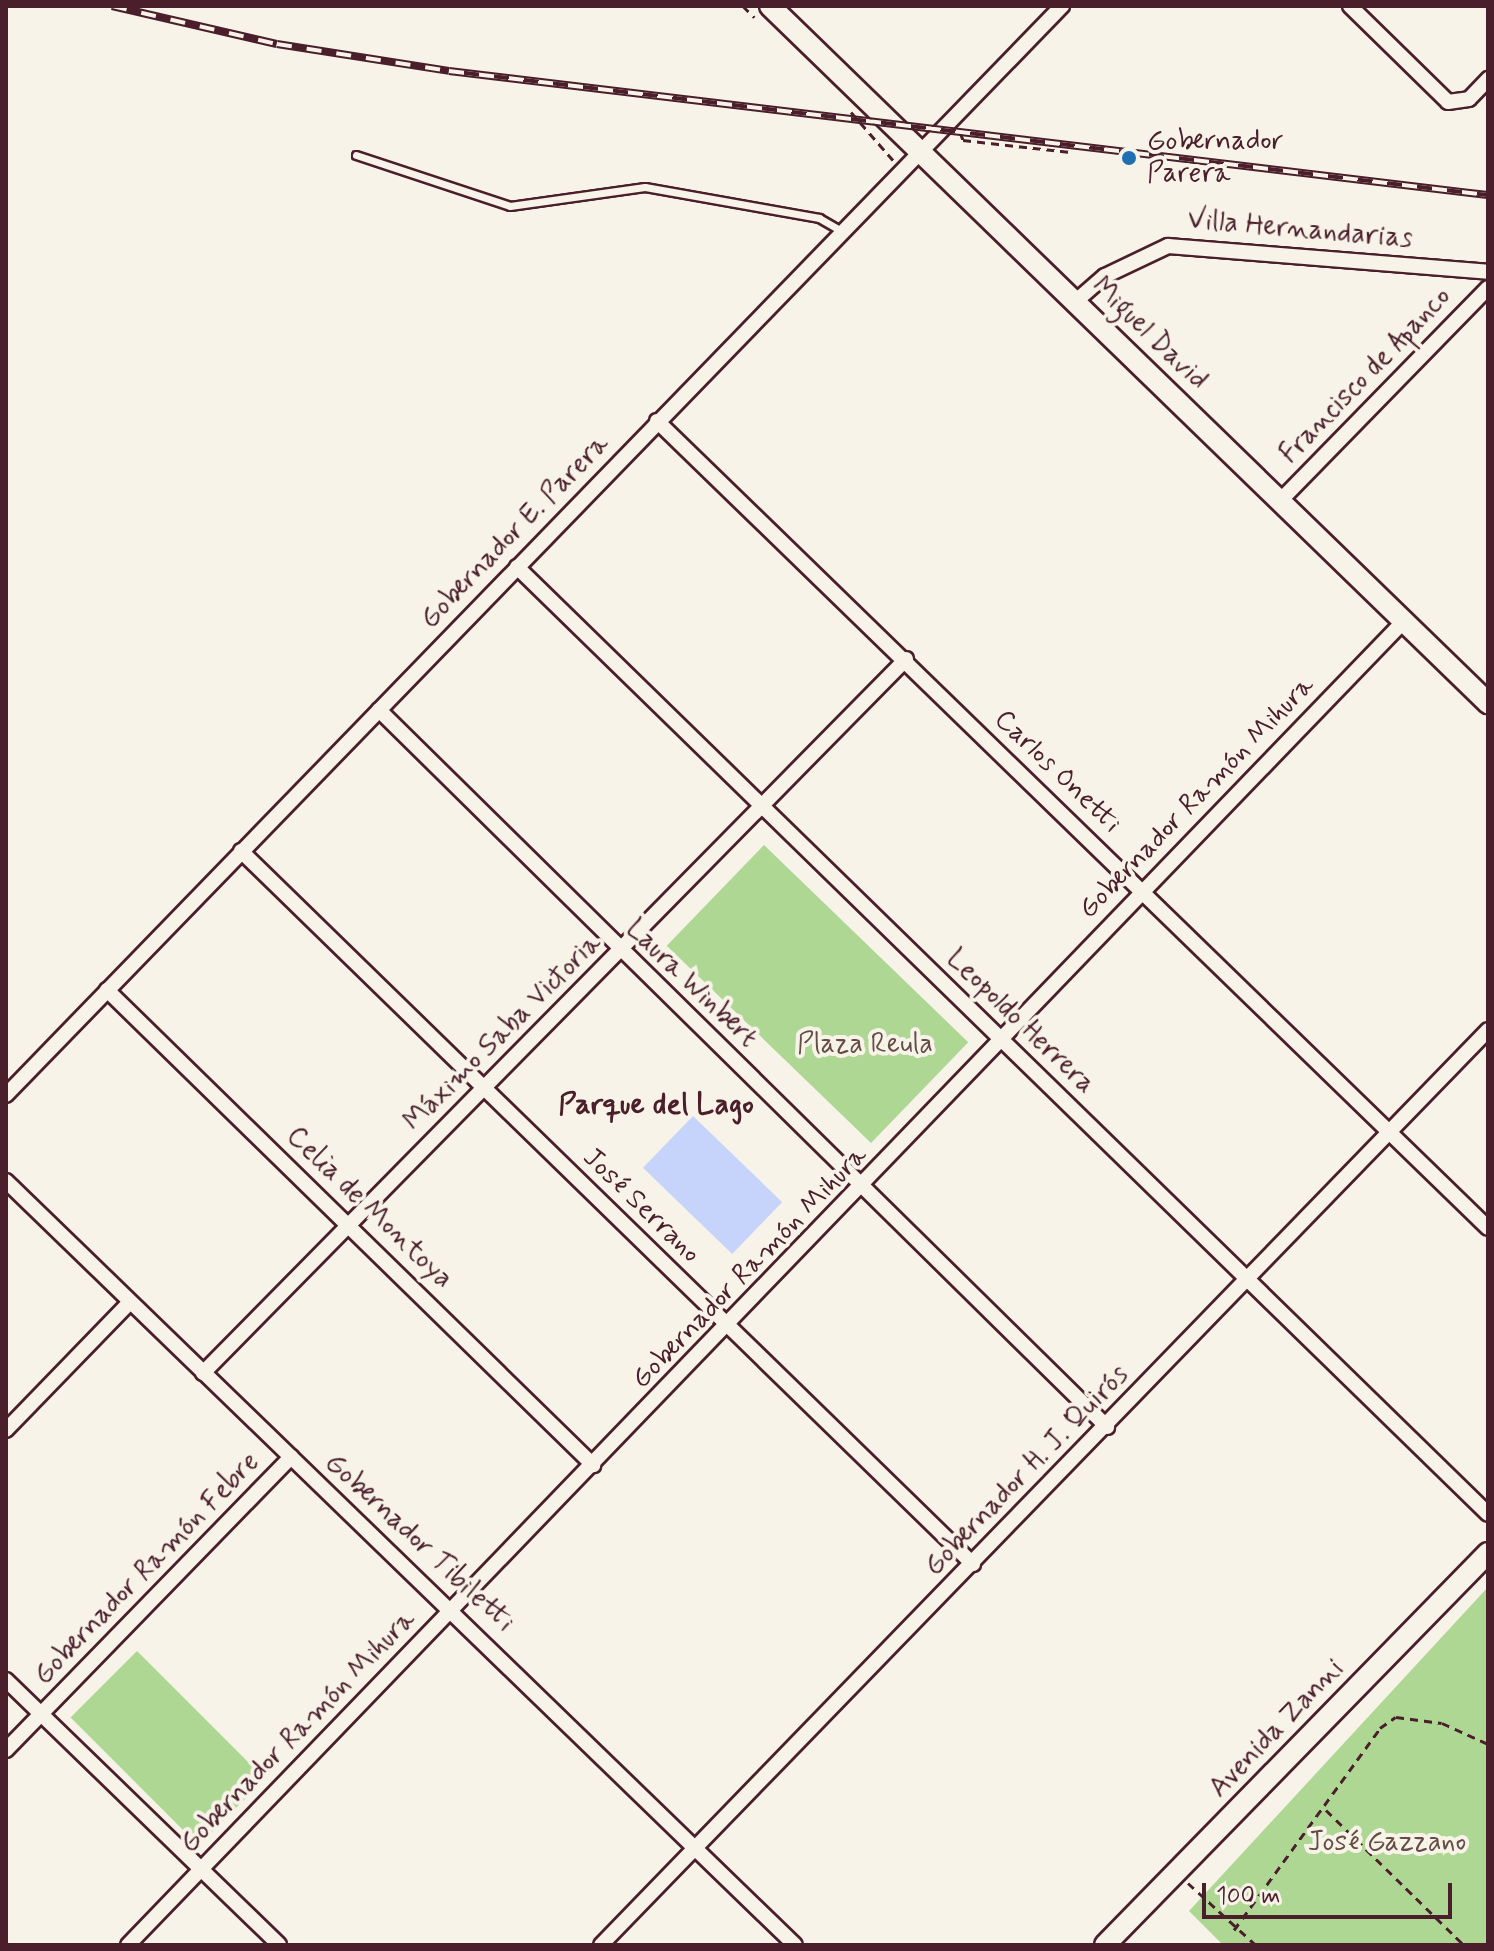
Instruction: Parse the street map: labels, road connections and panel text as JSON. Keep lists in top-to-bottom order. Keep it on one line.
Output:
{"streets":{"street":["Villa Hernandarias","Miguel David","Francisco de Apanco","Gobernador E. Parera","Carlos Onetti","Gobernador Ramón Mihura","Laura Winbert","Leopoldo Herrera","Máximo Saba Victoria","José Serrano","Celia de Montoya","Gobernador H. J. Quirós","Gobernador Tibiletti","Gobernador Ramón Febre","Avenida Zanni"]},"crossings":[["Villa Hernandarias","Miguel David"],["Miguel David","Francisco de Apanco"],["Miguel David","Gobernador E. Parera"],["Miguel David","Gobernador Ramón Mihura"],["Gobernador E. Parera","Carlos Onetti"],["Gobernador E. Parera","Laura Winbert"],["Gobernador E. Parera","Leopoldo Herrera"],["Gobernador E. Parera","José Serrano"],["Gobernador E. Parera","Celia de Montoya"],["Carlos Onetti","Gobernador Ramón Mihura"],["Carlos Onetti","Máximo Saba Victoria"],["Carlos Onetti","Gobernador H. J. Quirós"],["Gobernador Ramón Mihura","Laura Winbert"],["Gobernador Ramón Mihura","Leopoldo Herrera"],["Gobernador Ramón Mihura","José Serrano"],["Gobernador Ramón Mihura","Celia de Montoya"],["Gobernador Ramón Mihura","Gobernador Tibiletti"],["Laura Winbert","Máximo Saba Victoria"],["Laura Winbert","Gobernador H. J. Quirós"],["Leopoldo Herrera","Máximo Saba Victoria"],["Leopoldo Herrera","Gobernador H. J. Quirós"],["Máximo Saba Victoria","José Serrano"],["Máximo Saba Victoria","Celia de Montoya"],["Máximo Saba Victoria","Gobernador Tibiletti"],["José Serrano","Gobernador H. J. Quirós"],["Gobernador H. J. Quirós","Gobernador Tibiletti"],["Gobernador Tibiletti","Gobernador Ramón Febre"]],"districts":["Parque del Lago"],"parks":["Plaza Reula","José Gazzano"],"places":["Gobernador Parera"],"scale_bar":"100 m"}
